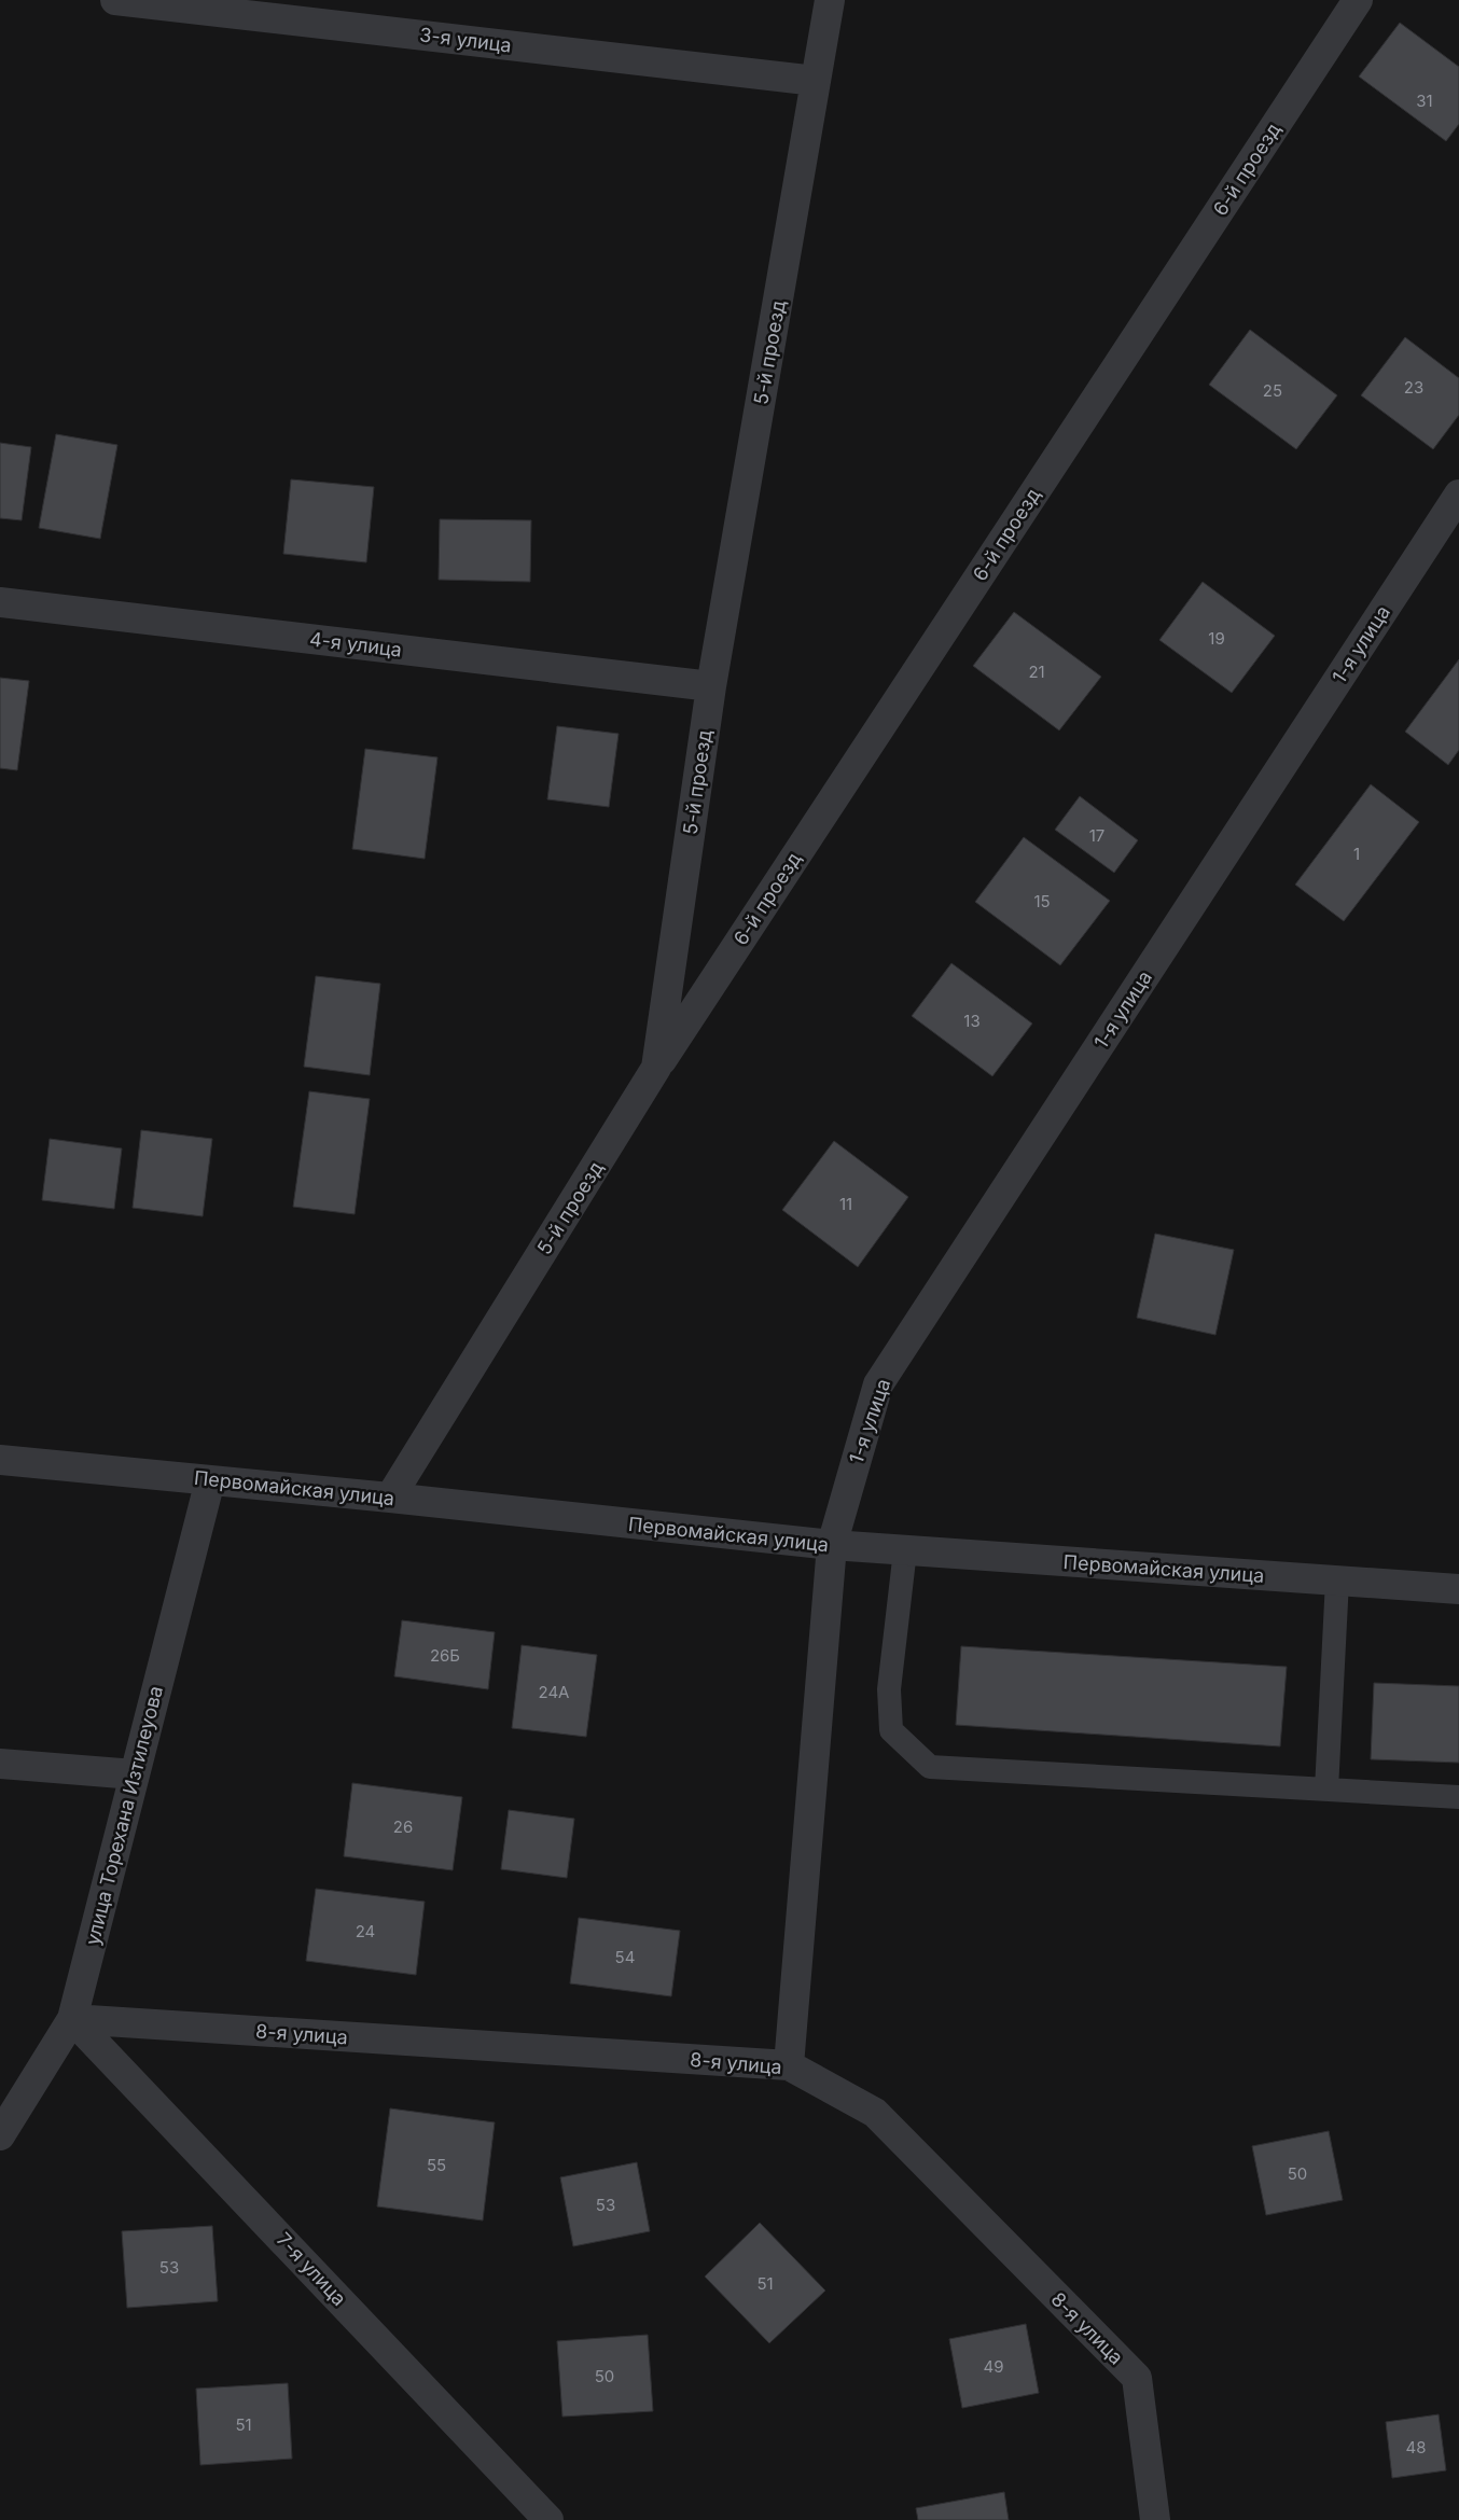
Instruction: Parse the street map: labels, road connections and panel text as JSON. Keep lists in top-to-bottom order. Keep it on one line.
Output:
{"streets":{"street":["3-я улица","6-й проезд","5-й проезд","4-я улица","1-я улица","Первомайская улица","улица Торехана Изтилеуова","8-я улица","7-я улица"]},"crossings":[["3-я улица","5-й проезд"],["6-й проезд","5-й проезд"],["5-й проезд","4-я улица"],["5-й проезд","Первомайская улица"],["1-я улица","Первомайская улица"],["1-я улица","8-я улица"],["Первомайская улица","улица Торехана Изтилеуова"],["улица Торехана Изтилеуова","8-я улица"],["улица Торехана Изтилеуова","7-я улица"],["8-я улица","7-я улица"]],"house_numbers":["31","23","25","19","21","17","1","15","13","11","26Б","24А","26","24","54","55","50","53","53","51","49","50","51","48"]}
